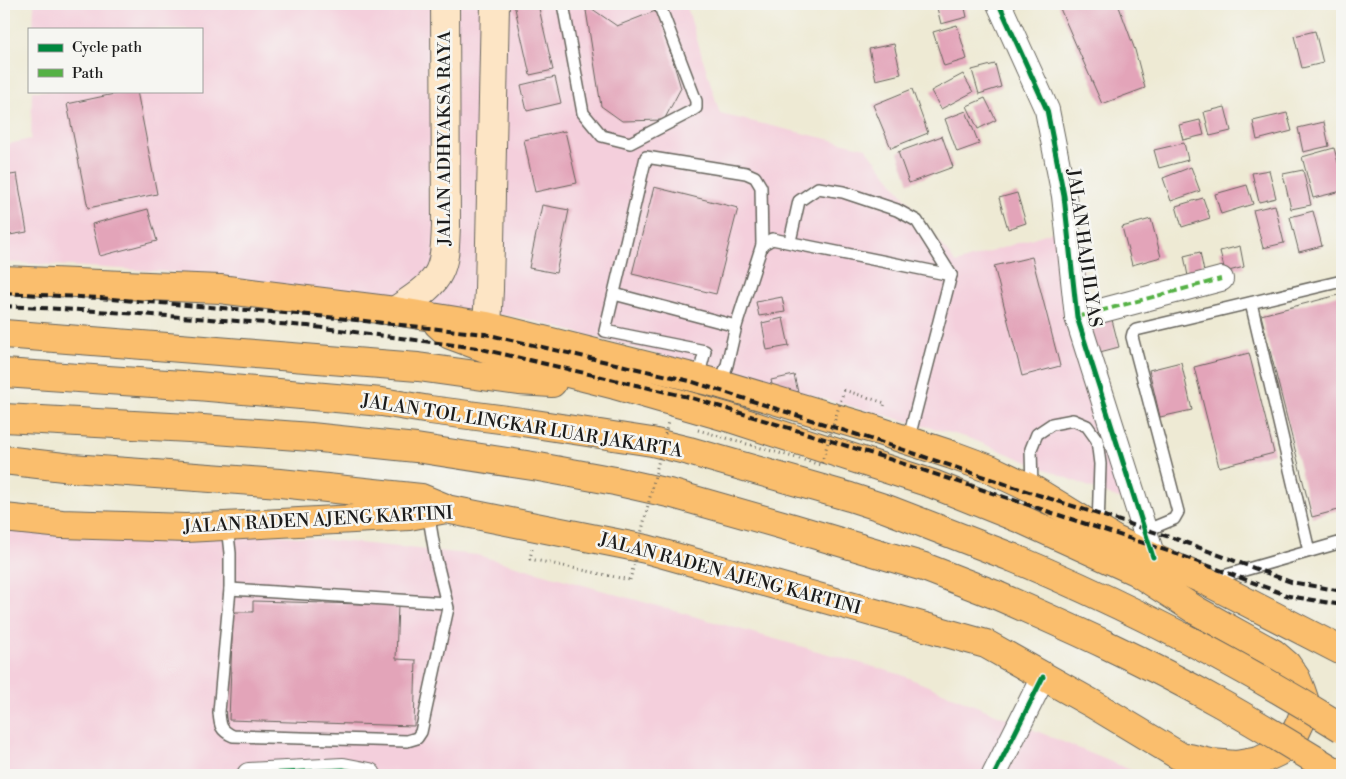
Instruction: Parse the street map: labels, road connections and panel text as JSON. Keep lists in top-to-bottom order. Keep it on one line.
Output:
{"streets":{"highway":["JALAN TOL LINGKAR LUAR JAKARTA","JALAN RADEN AJENG KARTINI"],"main road":["JALAN ADHYAKSA RAYA"],"street":["JALAN HAJI ILYAS"]},"legend":["Cycle path","Path"]}
